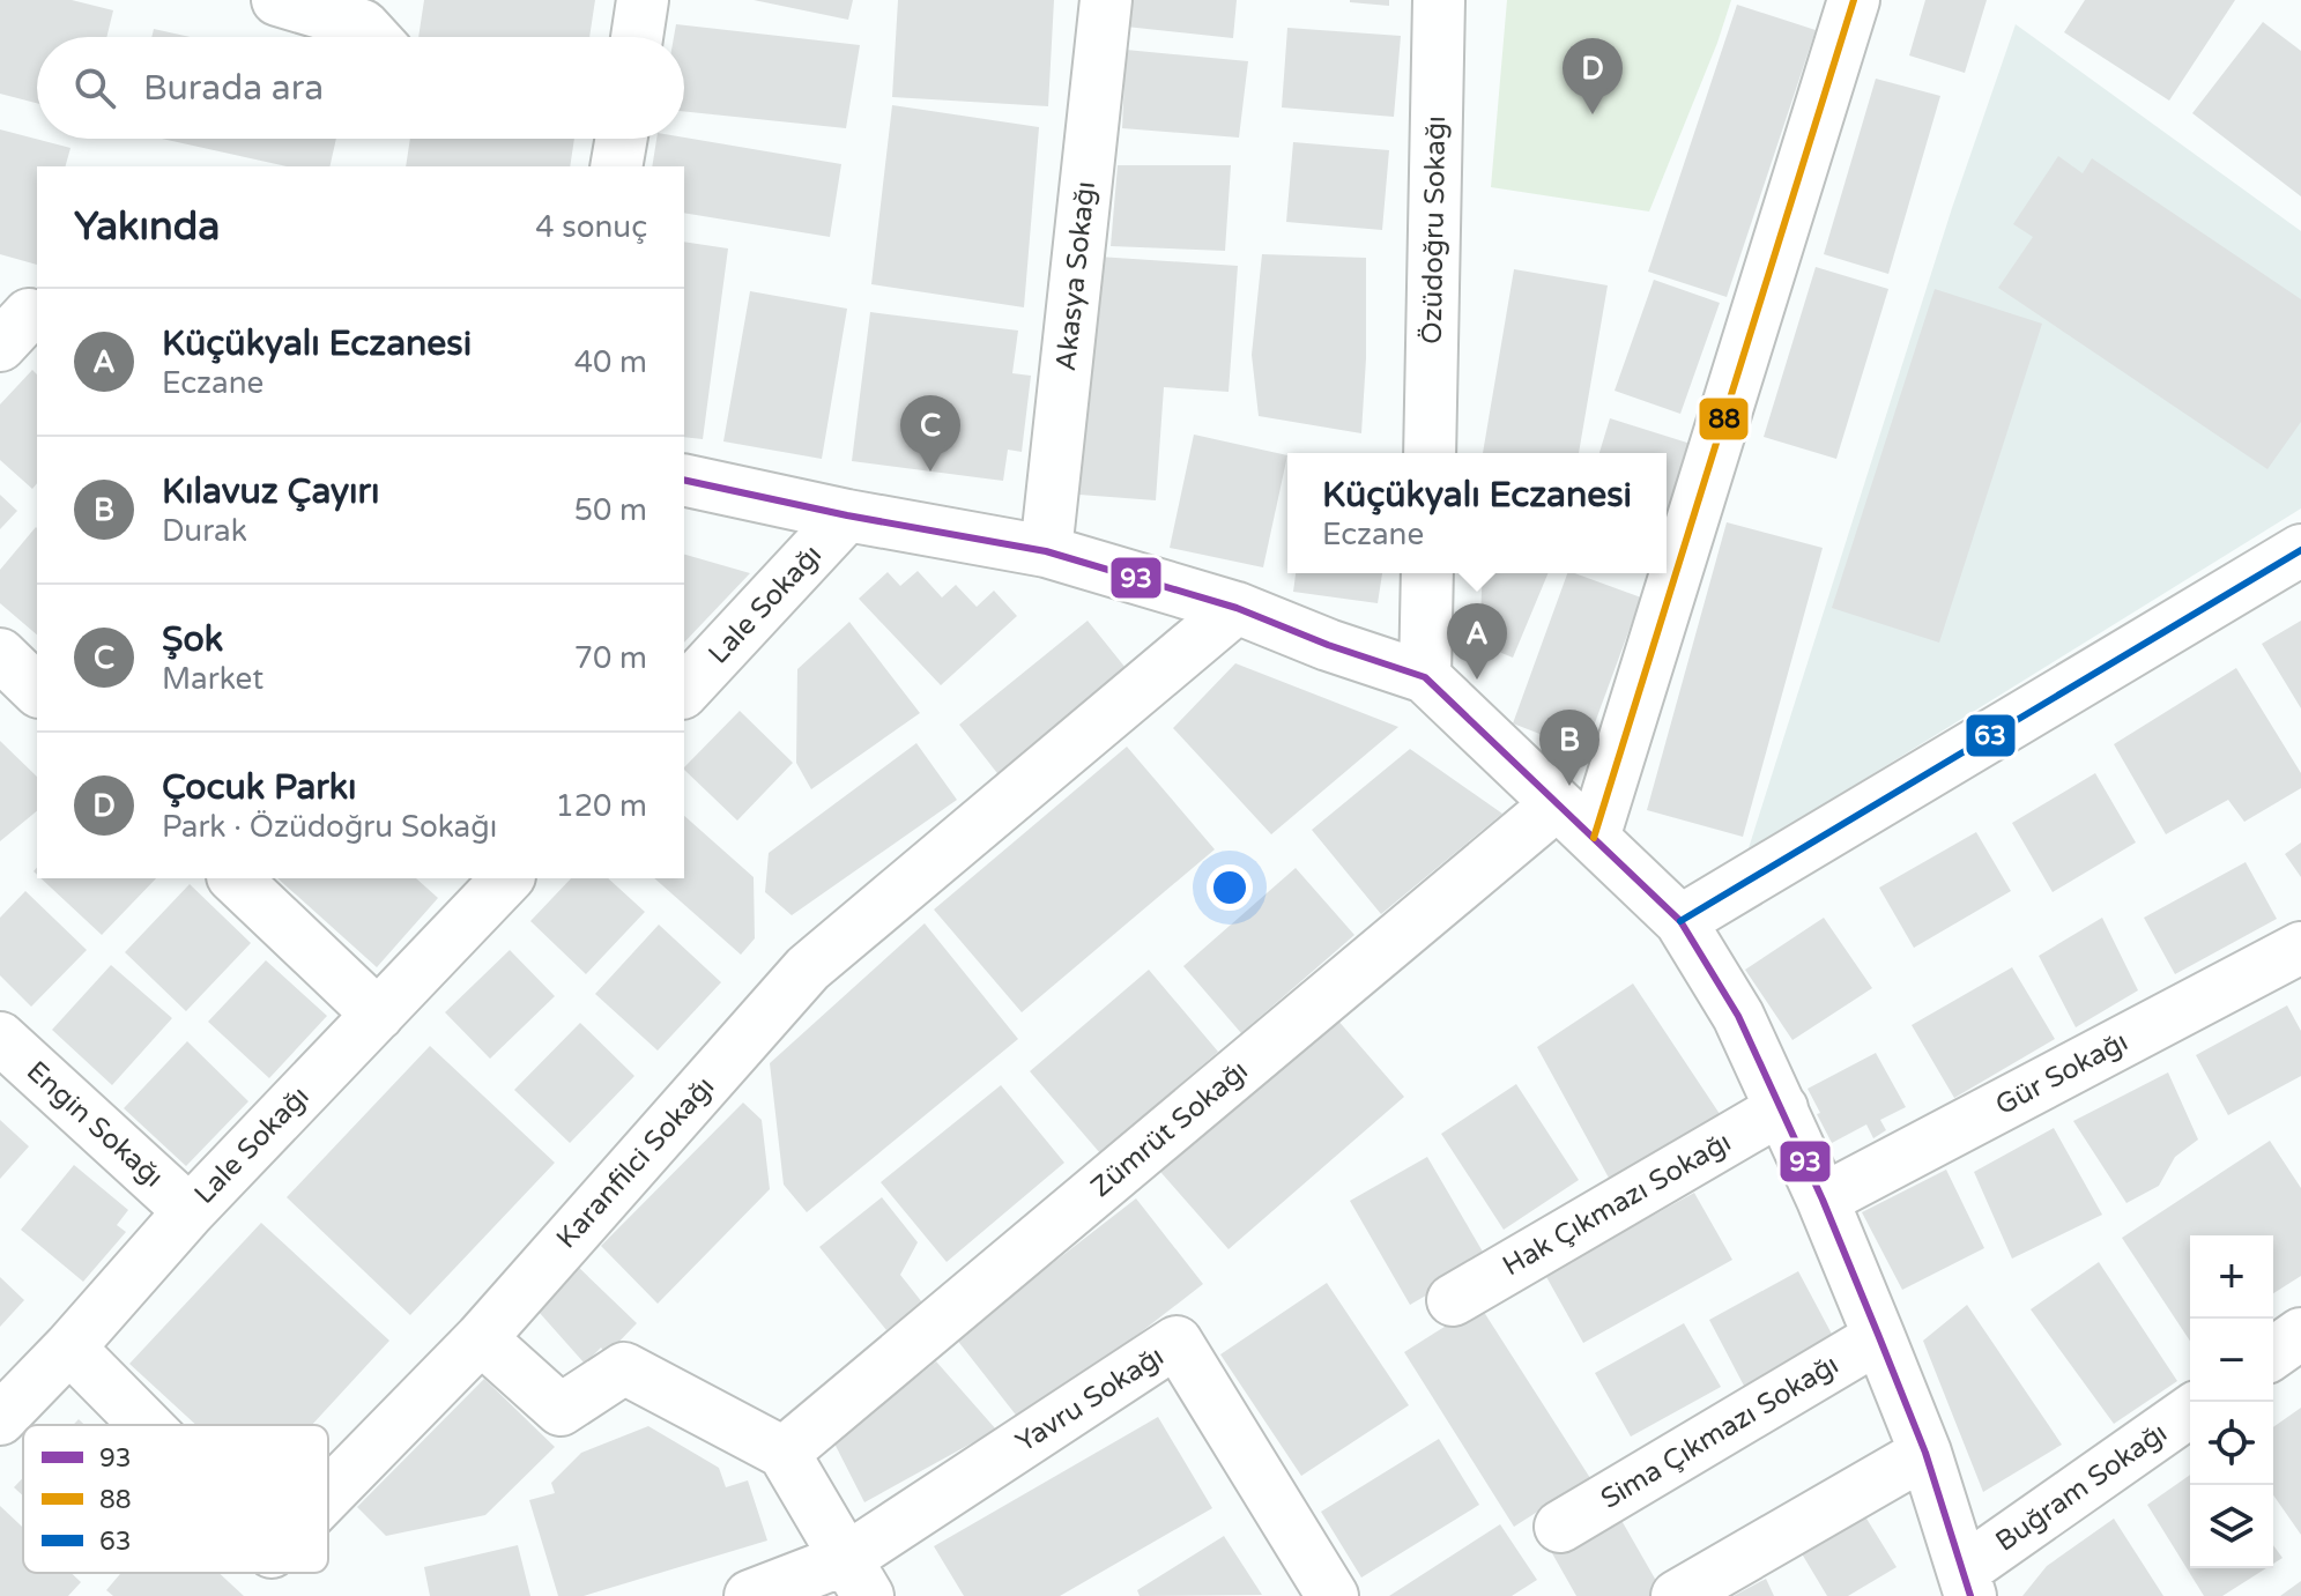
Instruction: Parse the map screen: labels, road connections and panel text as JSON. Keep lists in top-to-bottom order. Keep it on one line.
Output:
{"streets":{"street":["Özüdoğru Sokağı","Akasya Sokağı","Lale Sokağı","Gür Sokağı","Engin Sokağı","Zümrüt Sokağı","Karanfilci Sokağı","Hak Çıkmazı Sokağı","Yavru Sokağı","Sima Çıkmazı Sokağı","Buğram Sokağı"]},"crossings":[["Lale Sokağı","Engin Sokağı"],["Lale Sokağı","Karanfilci Sokağı"]],"lines":["transit line 88","transit line 93","transit line 63"],"legend":["93","88","63"],"page":{"search":"Burada ara","pins":["D","C","A","B"],"heading":["Yakında","4 sonuç"],"list":[{"mark":"A","name":"Küçükyalı Eczanesi","note":"Eczane","value":"40 m"},{"mark":"B","name":"Kılavuz Çayırı","note":"Durak","value":"50 m"},{"mark":"C","name":"Şok","note":"Market","value":"70 m"},{"mark":"D","name":"Çocuk Parkı","note":"Park · Özüdoğru Sokağı","value":"120 m"}],"popup":["Küçükyalı Eczanesi","Eczane"],"map_buttons":["+","−"]}}
